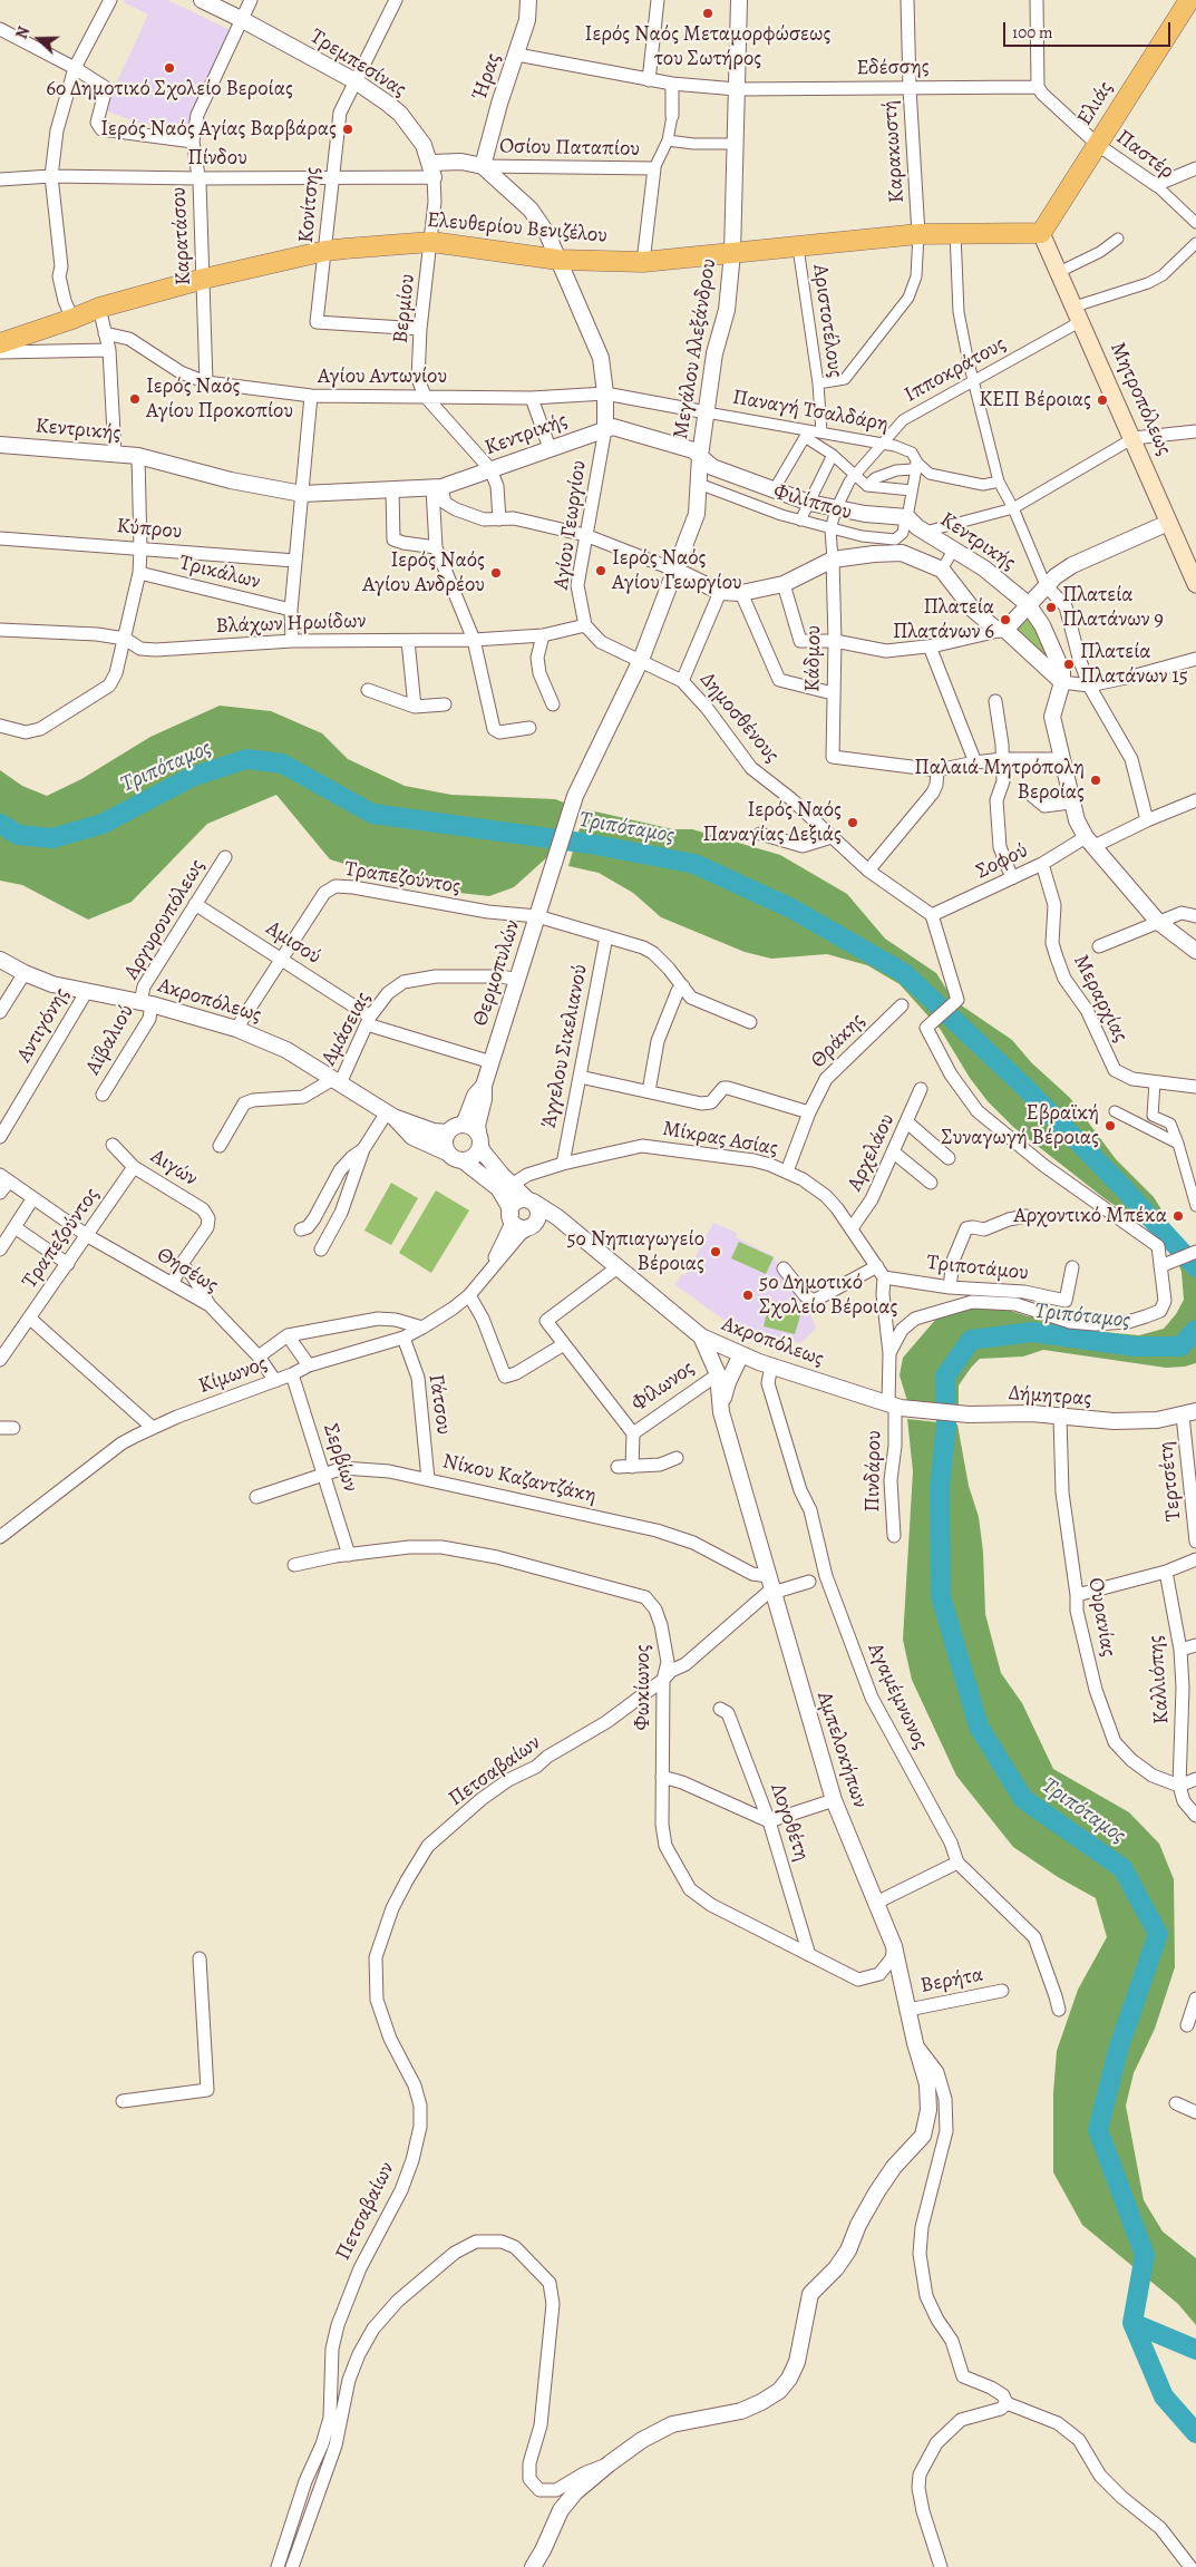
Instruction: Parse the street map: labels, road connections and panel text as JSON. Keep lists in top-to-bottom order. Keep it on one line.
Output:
{"streets":{"main road":["Ελιάς","Ελευθερίου Βενιζέλου","Μητροπόλεως"],"street":["Τρεμπεσίνας","Εδέσσης","Ήρας","Οσίου Παταπίου","Καρακωστή","Παστέρ","Πίνδου","Κονίτσης","Καρατάσου","Βερμίου","Αριστοτέλους","Μεγάλου Αλεξάνδρου","Ιπποκράτους","Αγίου Αντωνίου","Παναγή Τσαλδάρη","Κεντρικής","Φιλίππου","Αγίου Γεωργίου","Κύπρου","Τρικάλων","Βλάχων Ηρωίδων","Κάδμου","Δημοσθένους","Σοφού","Τραπεζούντος","Αργυρουπόλεως","Αμισού","Θερμοπυλών","Μεραρχίας","Ακροπόλεως","Αντιγόνης","Αμάσειας","Αϊβαλιού","Θράκης","Άγγελου Σικελιανού","Μίκρας Ασίας","Αρχελάου","Αιγών","Τριποτάμου","Θησέως","Κίμωνος","Φίλωνος","Δήμητρας","Γάτσου","Σερβίων","Πινδάρου","Νίκου Καζαντζάκη","Τερτσέτη","Ουρανίας","Καλλιόπης","Φωκίωνος","Αγαμέμνωνος","Αμπελοκήπων","Πετσαβαίων","Λογοθέτη","Βερήτα"]},"crossings":[["Τρεμπεσίνας","Πίνδου"],["Τρεμπεσίνας","Κονίτσης"],["Τρεμπεσίνας","Ελευθερίου Βενιζέλου"],["Τρεμπεσίνας","Καρατάσου"],["Τρεμπεσίνας","Βερμίου"],["Εδέσσης","Ήρας"],["Εδέσσης","Καρακωστή"],["Εδέσσης","Παστέρ"],["Εδέσσης","Μεγάλου Αλεξάνδρου"],["Ήρας","Οσίου Παταπίου"],["Ελιάς","Παστέρ"],["Ελιάς","Ελευθερίου Βενιζέλου"],["Ελιάς","Μητροπόλεως"],["Καρακωστή","Ελευθερίου Βενιζέλου"],["Πίνδου","Κονίτσης"],["Πίνδου","Καρατάσου"],["Κονίτσης","Ελευθερίου Βενιζέλου"],["Κονίτσης","Βερμίου"],["Ελευθερίου Βενιζέλου","Καρατάσου"],["Ελευθερίου Βενιζέλου","Βερμίου"],["Ελευθερίου Βενιζέλου","Αριστοτέλους"],["Ελευθερίου Βενιζέλου","Μεγάλου Αλεξάνδρου"],["Ελευθερίου Βενιζέλου","Μητροπόλεως"],["Καρατάσου","Αγίου Αντωνίου"],["Βερμίου","Αγίου Αντωνίου"],["Βερμίου","Κεντρικής"],["Αριστοτέλους","Παναγή Τσαλδάρη"],["Μεγάλου Αλεξάνδρου","Παναγή Τσαλδάρη"],["Μεγάλου Αλεξάνδρου","Κεντρικής"],["Μεγάλου Αλεξάνδρου","Φιλίππου"],["Μεγάλου Αλεξάνδρου","Δημοσθένους"],["Μεγάλου Αλεξάνδρου","Θερμοπυλών"],["Ιπποκράτους","Μητροπόλεως"],["Ιπποκράτους","Παναγή Τσαλδάρη"],["Ιπποκράτους","Κεντρικής"],["Ιπποκράτους","Φιλίππου"],["Ιπποκράτους","Κάδμου"],["Αγίου Αντωνίου","Παναγή Τσαλδάρη"],["Παναγή Τσαλδάρη","Φιλίππου"],["Κεντρικής","Φιλίππου"],["Κεντρικής","Αγίου Γεωργίου"],["Αγίου Γεωργίου","Βλάχων Ηρωίδων"],["Δημοσθένους","Σοφού"],["Δημοσθένους","Θερμοπυλών"],["Δημοσθένους","Τριποτάμου"],["Σοφού","Μεραρχίας"],["Σοφού","Τριποτάμου"],["Τραπεζούντος","Αμισού"],["Τραπεζούντος","Θερμοπυλών"],["Τραπεζούντος","Ακροπόλεως"],["Τραπεζούντος","Αιγών"],["Τραπεζούντος","Θησέως"],["Αργυρουπόλεως","Αμισού"],["Αργυρουπόλεως","Ακροπόλεως"],["Αργυρουπόλεως","Αϊβαλιού"],["Αμισού","Θερμοπυλών"],["Αμισού","Αμάσειας"],["Θερμοπυλών","Ακροπόλεως"],["Θερμοπυλών","Αμάσειας"],["Ακροπόλεως","Αντιγόνης"],["Ακροπόλεως","Αμάσειας"],["Ακροπόλεως","Αϊβαλιού"],["Ακροπόλεως","Μίκρας Ασίας"],["Ακροπόλεως","Κίμωνος"],["Ακροπόλεως","Δήμητρας"],["Ακροπόλεως","Πινδάρου"],["Ακροπόλεως","Αγαμέμνωνος"],["Θράκης","Μίκρας Ασίας"],["Άγγελου Σικελιανού","Μίκρας Ασίας"],["Μίκρας Ασίας","Αρχελάου"],["Μίκρας Ασίας","Τριποτάμου"],["Θησέως","Κίμωνος"],["Κίμωνος","Γάτσου"],["Κίμωνος","Σερβίων"],["Φίλωνος","Αμπελοκήπων"],["Δήμητρας","Πινδάρου"],["Δήμητρας","Τερτσέτη"],["Δήμητρας","Ουρανίας"],["Γάτσου","Νίκου Καζαντζάκη"],["Σερβίων","Νίκου Καζαντζάκη"],["Σερβίων","Φωκίωνος"],["Νίκου Καζαντζάκη","Αμπελοκήπων"],["Νίκου Καζαντζάκη","Πετσαβαίων"],["Ουρανίας","Καλλιόπης"],["Φωκίωνος","Αμπελοκήπων"],["Φωκίωνος","Πετσαβαίων"],["Φωκίωνος","Λογοθέτη"],["Αμπελοκήπων","Πετσαβαίων"],["Αμπελοκήπων","Βερήτα"]],"water":["Τριπόταμος"],"places":["Ιερός Ναός Μεταμορφώσεως του Σωτήρος","6ο Δημοτικό Σχολείο Βεροίας","Ιερός Ναός Αγίας Βαρβάρας","Ιερός Ναός Αγίου Προκοπίου","ΚΕΠ Βέροιας","Ιερός Ναός Αγίου Γεωργίου","Ιερός Ναός Αγίου Ανδρέου","Πλατεία Πλατάνων 9","Πλατεία Πλατάνων 6","Πλατεία Πλατάνων 15","Παλαιά Μητρόπολη Βεροίας","Ιερός Ναός Παναγίας Δεξιάς","Εβραϊκή Συναγωγή Βέροιας","Αρχοντικό Μπέκα","5ο Νηπιαγωγείο Βέροιας","5ο Δημοτικό Σχολείο Βέροιας"],"scale_bar":"100 m","north":"left"}
